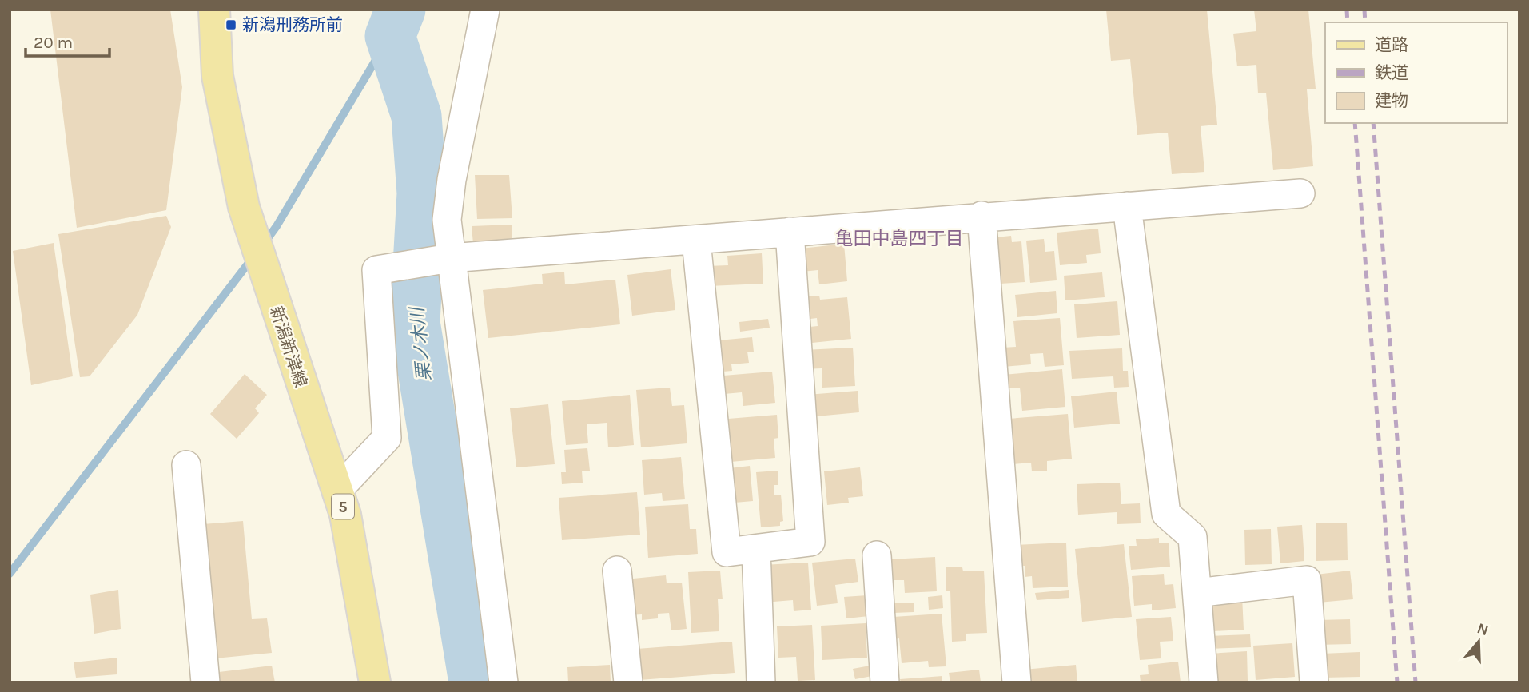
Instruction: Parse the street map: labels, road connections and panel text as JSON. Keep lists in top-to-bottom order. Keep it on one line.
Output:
{"streets":{"main road":["新潟新津線","5"]},"districts":["亀田中島四丁目"],"water":["栗ノ木川"],"places":{"transit":["新潟刑務所前"]},"legend":["道路","鉄道","建物"],"scale_bar":"20 m","north":"top"}
